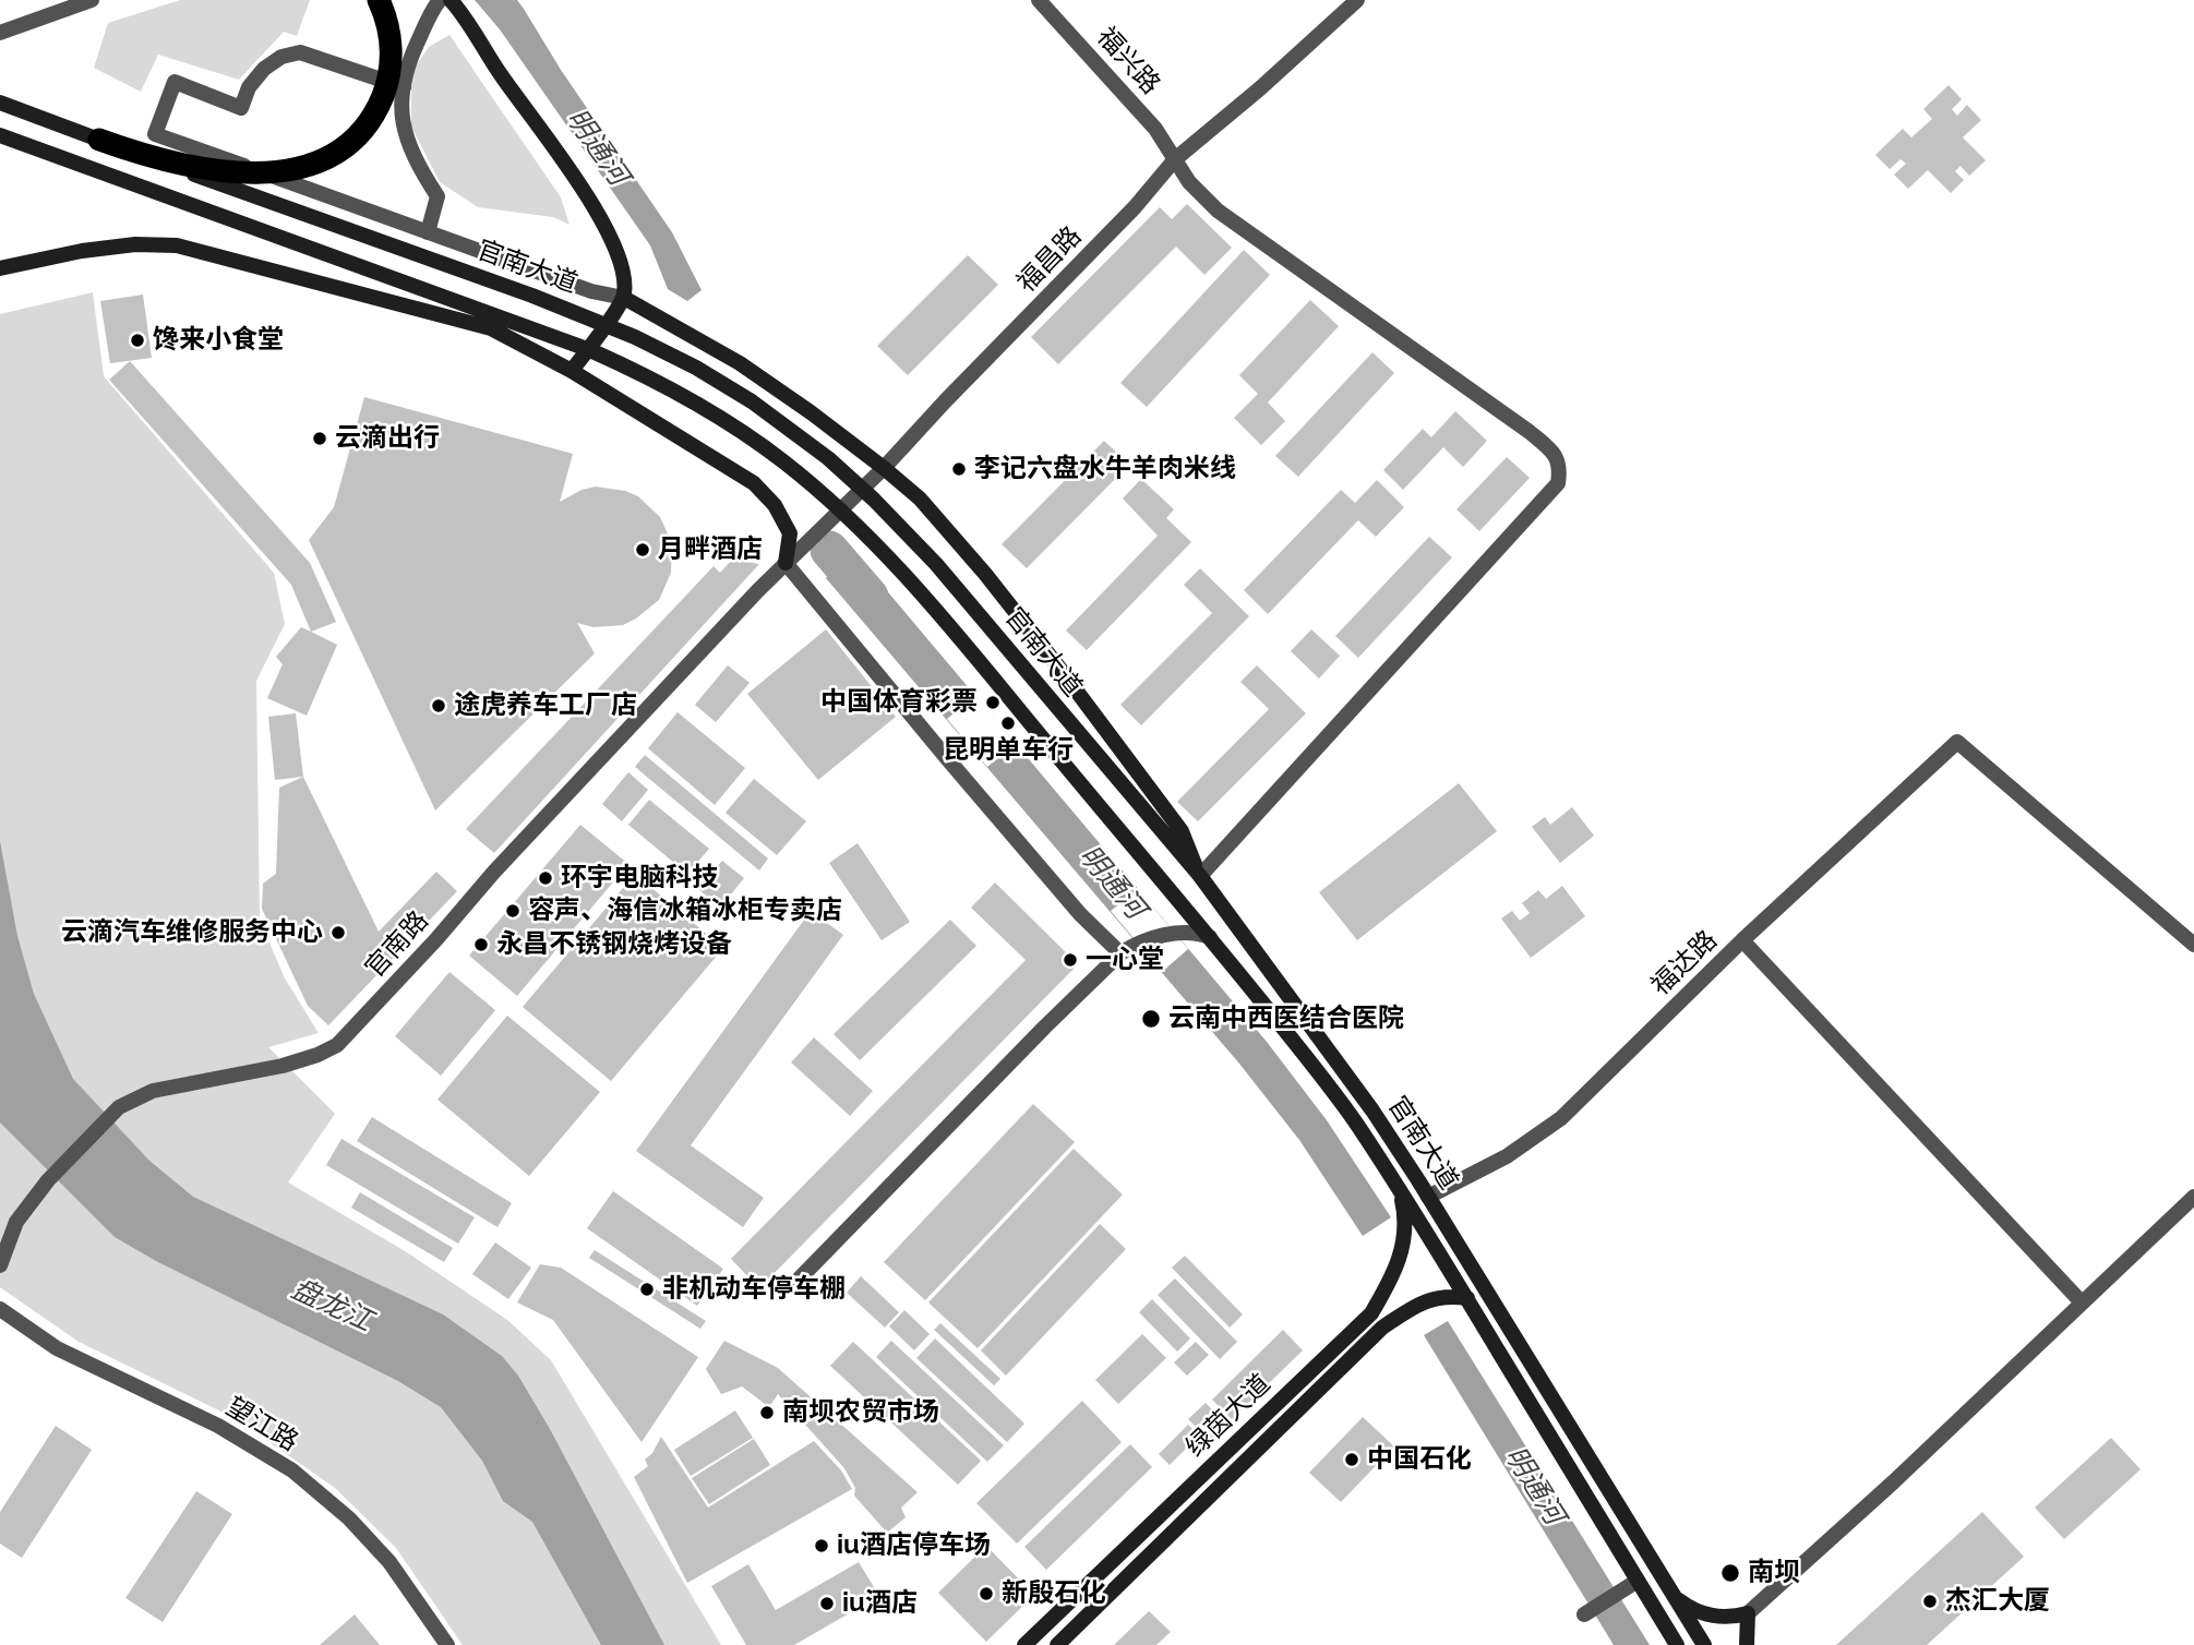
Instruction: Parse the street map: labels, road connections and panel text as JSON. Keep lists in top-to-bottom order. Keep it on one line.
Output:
{"streets":{"main road":["官南大道","绿茵大道"],"street":["福兴路","福昌路","官南路","福达路","望江路"]},"crossings":[["福兴路","福昌路"],["福兴路","官南大道"],["福昌路","官南路"],["官南大道","福达路"],["官南大道","绿茵大道"]],"water":["明通河","盘龙江"],"places":["馋来小食堂","云滴出行","李记六盘水牛羊肉米线","月畔酒店","中国体育彩票","途虎养车工厂店","昆明单车行","环宇电脑科技","容声、海信冰箱冰柜专卖店","云滴汽车维修服务中心","永昌不锈钢烧烤设备","一心堂","云南中西医结合医院","非机动车停车棚","南坝农贸市场","中国石化","iu酒店停车场","南坝","新殷石化","杰汇大厦","iu酒店"]}
